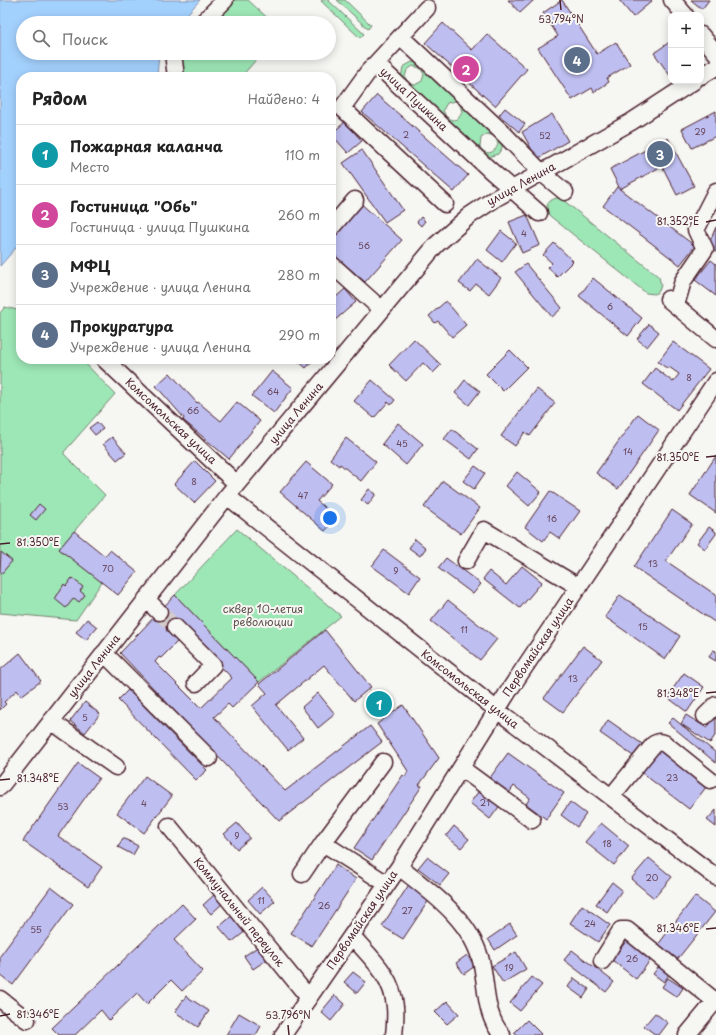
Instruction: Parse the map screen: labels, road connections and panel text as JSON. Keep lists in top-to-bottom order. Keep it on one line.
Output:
{"streets":{"street":["улица Пушкина","улица Ленина","Комсомольская улица","Первомайская улица","Коммунальный переулок"]},"crossings":[["улица Пушкина","улица Ленина"],["улица Ленина","Комсомольская улица"],["Комсомольская улица","Первомайская улица"],["Первомайская улица","Коммунальный переулок"]],"parks":["сквер 10-летия революции"],"house_numbers":["29","2","52","4","56","6","8","64","66","45","14","8","47","16","13","70","9","15","11","13","5","23","21","4","53","9","18","20","11","26","27","24","55","26","19"],"page":{"map_buttons":["+","−"],"search":"Поиск","pins":["4","2","3","1"],"heading":["Рядом","Найдено: 4"],"list":[{"mark":"1","name":"Пожарная каланча","note":"Место","value":"110 m"},{"mark":"2","name":"Гостиница \"Обь\"","note":"Гостиница · улица Пушкина","value":"260 m"},{"mark":"3","name":"МФЦ","note":"Учреждение · улица Ленина","value":"280 m"},{"mark":"4","name":"Прокуратура","note":"Учреждение · улица Ленина","value":"290 m"}]},"coordinates":["53.794°N","81.352°E","81.350°E","81.348°E","81.346°E","53.796°N"]}
